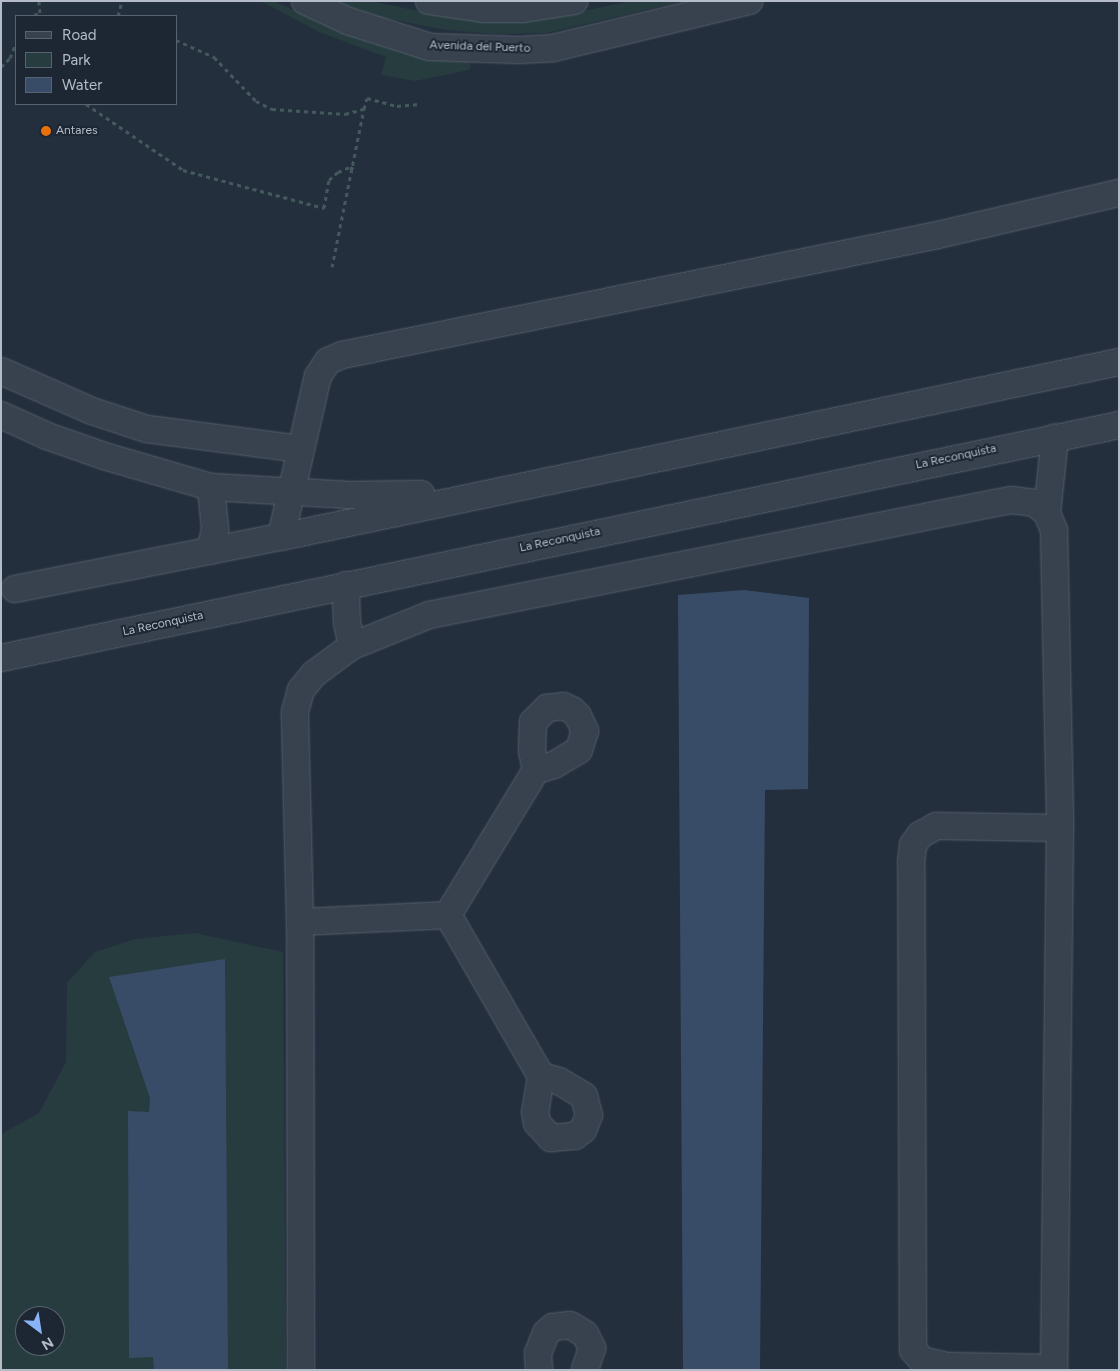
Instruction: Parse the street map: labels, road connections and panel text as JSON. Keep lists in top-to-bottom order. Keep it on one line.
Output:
{"streets":{"street":["Avenida del Puerto","La Reconquista"]},"places":["Antares"],"legend":["Road","Park","Water"],"north":"bottom right"}
